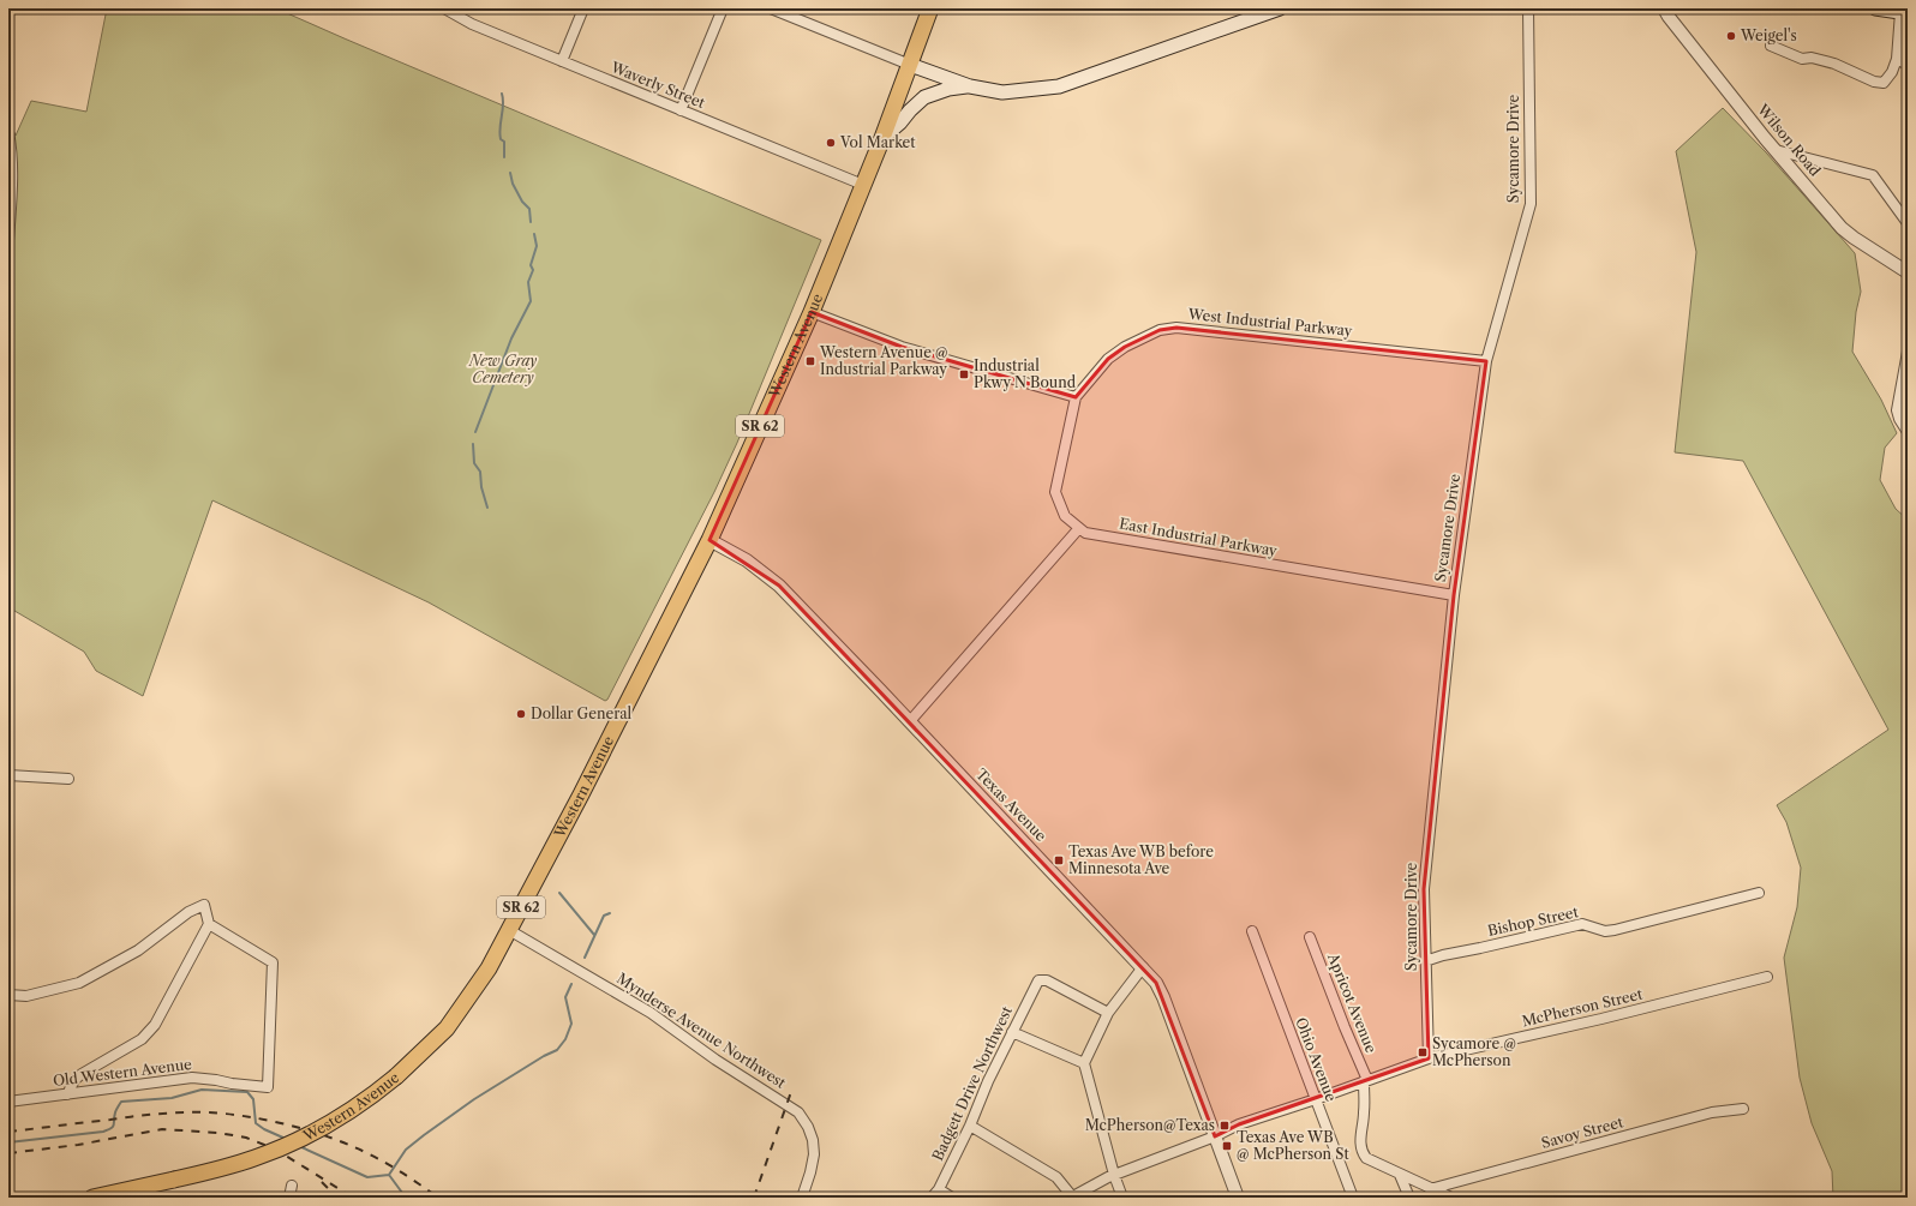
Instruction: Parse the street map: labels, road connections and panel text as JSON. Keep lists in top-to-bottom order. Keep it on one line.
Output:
{"streets":{"main road":["Western Avenue","SR 62"],"street":["Waverly Street","Wilson Road","Sycamore Drive","West Industrial Parkway","East Industrial Parkway","Texas Avenue","Bishop Street","Apricot Avenue","McPherson Street","Mynderse Avenue Northwest","Ohio Avenue","Old Western Avenue","Badgett Drive Northwest","Savoy Street"]},"crossings":[["Waverly Street","Western Avenue"],["Sycamore Drive","West Industrial Parkway"],["Sycamore Drive","East Industrial Parkway"],["Sycamore Drive","Bishop Street"],["Sycamore Drive","McPherson Street"],["West Industrial Parkway","East Industrial Parkway"],["Western Avenue","Texas Avenue"],["Western Avenue","Mynderse Avenue Northwest"],["Texas Avenue","McPherson Street"],["Apricot Avenue","McPherson Street"],["McPherson Street","Ohio Avenue"]],"parks":["New Gray Cemetery"],"places":{"other":["Weigel's","Vol Market","Dollar General"],"transit":["Western Avenue @ Industrial Parkway","Industrial Pkwy N Bound","Texas Ave WB before Minnesota Ave","Sycamore @ McPherson","McPherson@Texas","Texas Ave WB @ McPherson St"]}}
